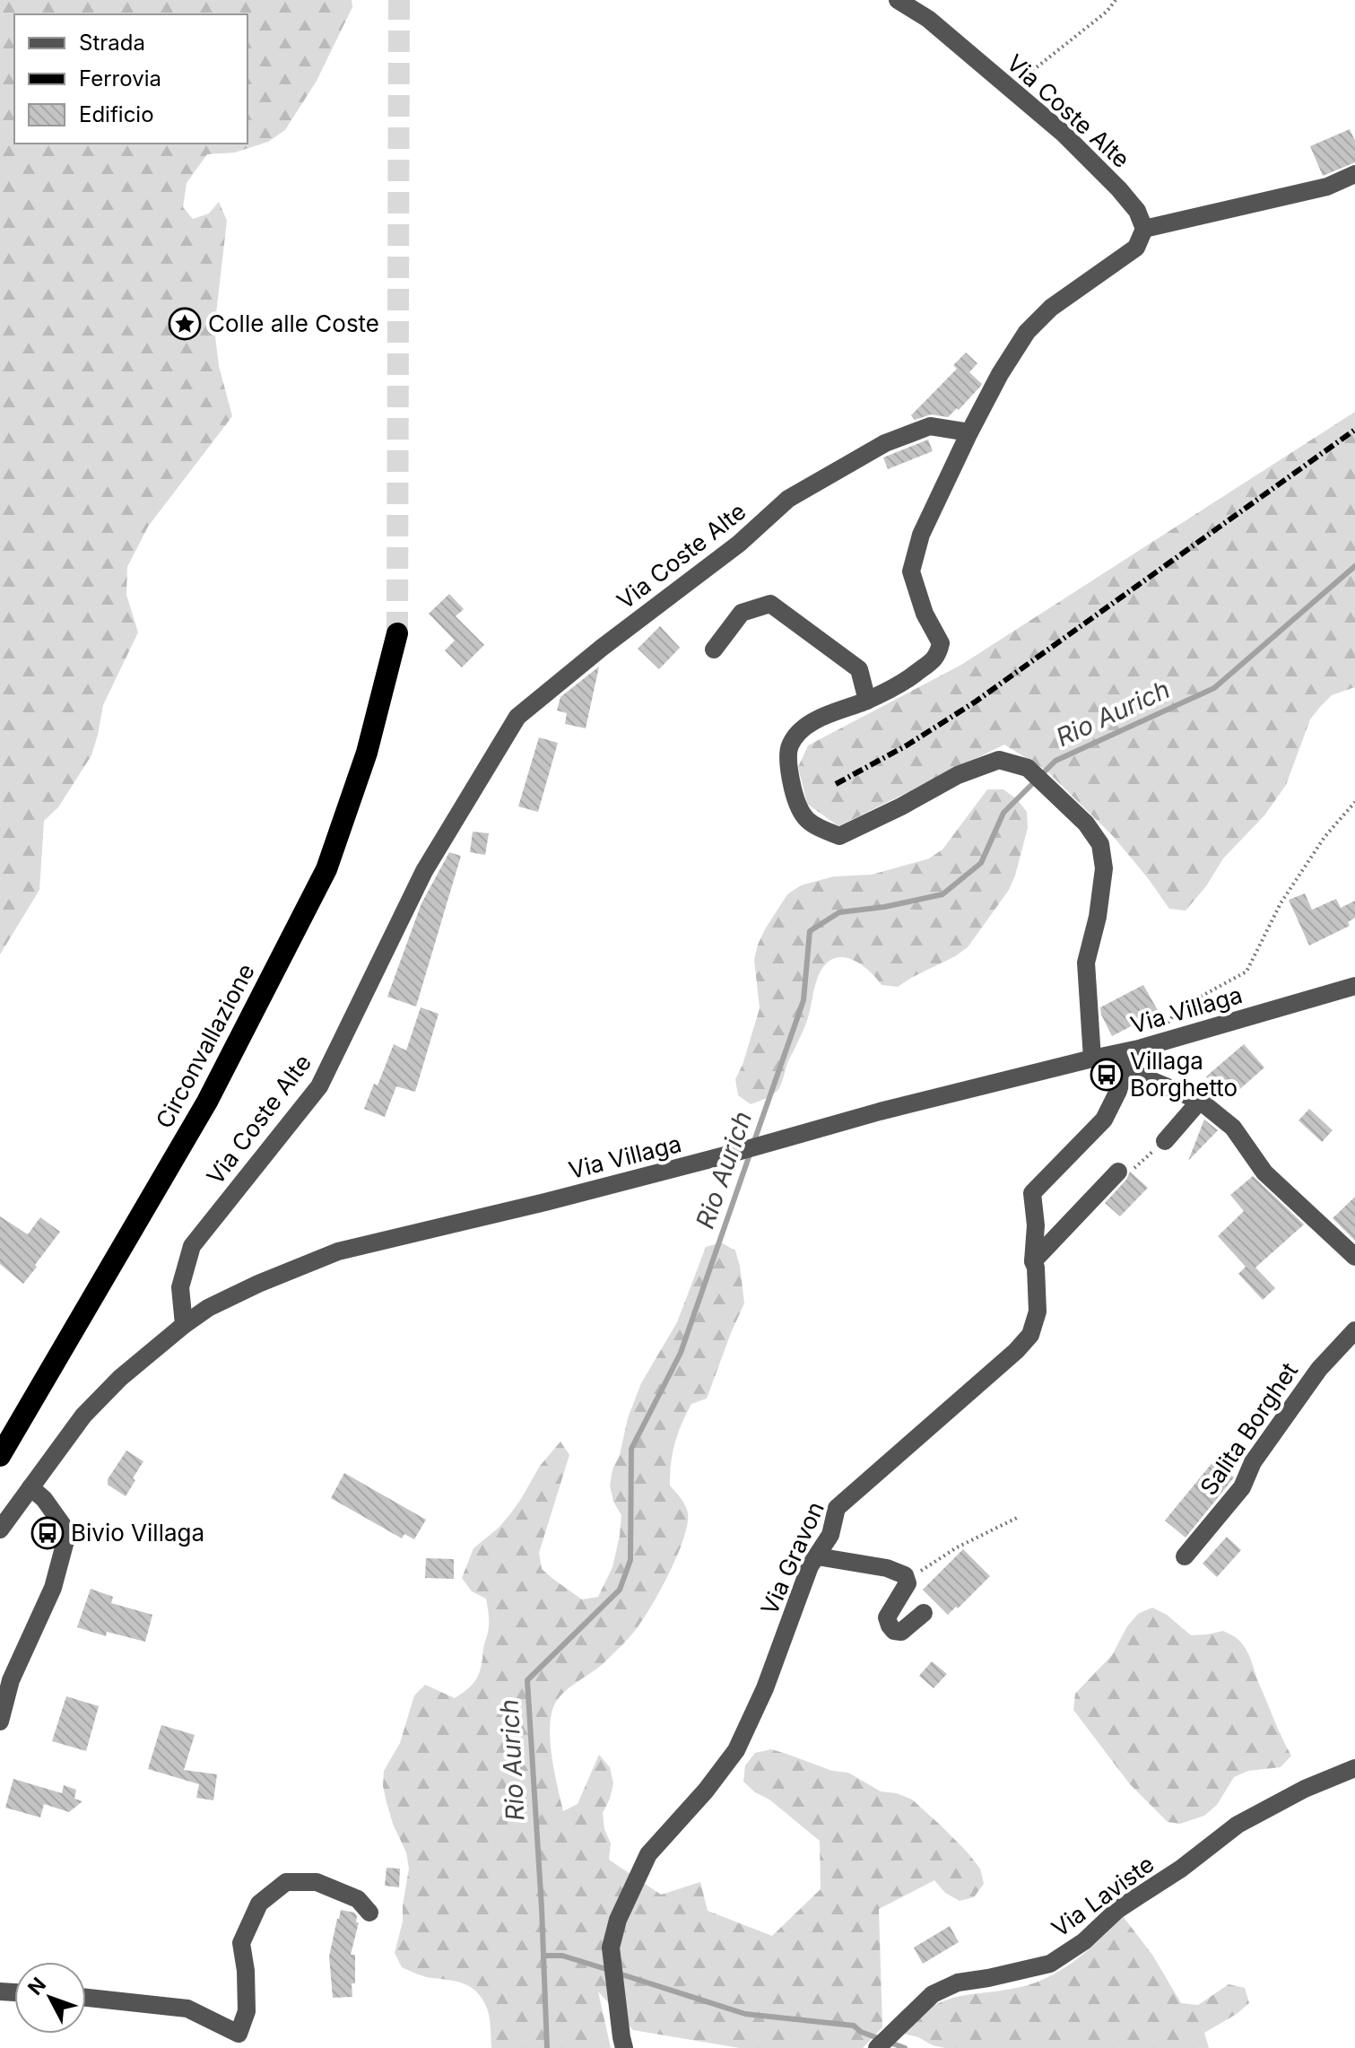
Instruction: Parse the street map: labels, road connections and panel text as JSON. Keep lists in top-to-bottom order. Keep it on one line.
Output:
{"streets":{"highway":["Circonvallazione"],"street":["Via Coste Alte","Via Villaga","Salita Borghet","Via Gravon","Via Laviste"]},"crossings":[["Via Coste Alte","Via Villaga"],["Via Villaga","Via Gravon"]],"water":["Rio Aurich"],"places":{"place":["Colle alle Coste"],"bus stop":["Villaga Borghetto","Bivio Villaga"]},"legend":["Strada","Ferrovia","Edificio"],"north":"top left"}
